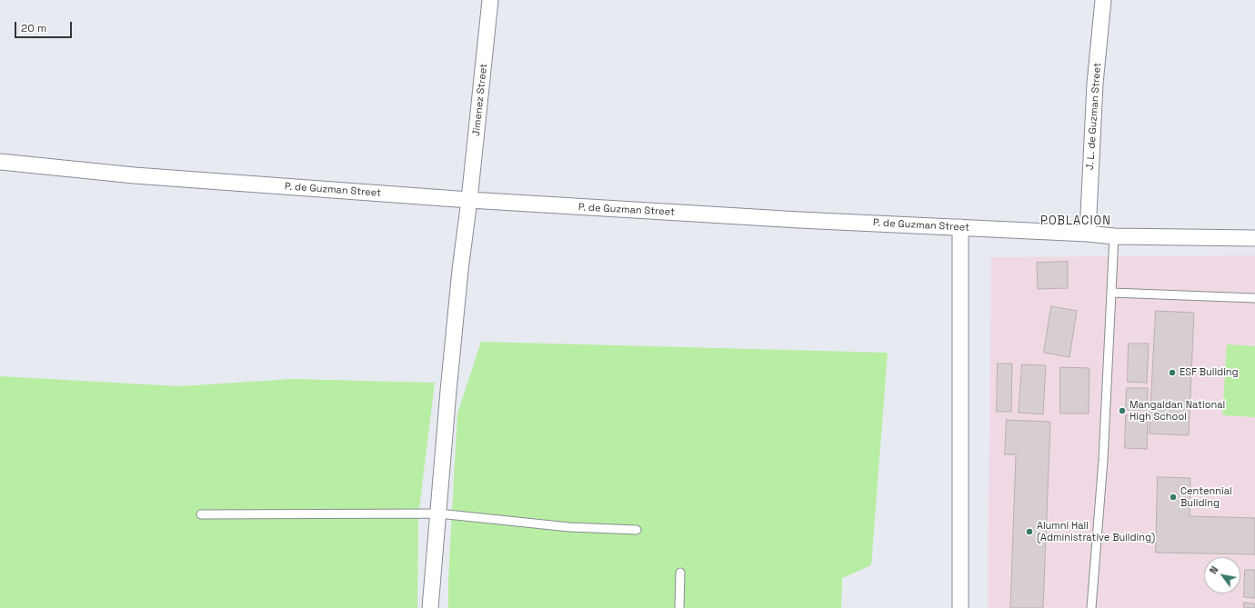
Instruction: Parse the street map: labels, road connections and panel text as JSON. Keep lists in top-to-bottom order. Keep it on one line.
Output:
{"streets":{"street":["Jimenez Street","J. L. de Guzman Street","P. de Guzman Street"]},"crossings":[["Jimenez Street","P. de Guzman Street"],["J. L. de Guzman Street","P. de Guzman Street"]],"districts":["POBLACION"],"places":["ESF Building","Mangaldan National High School","Centennial Building","Alumni Hall (Administrative Building)"],"scale_bar":"20 m","north":"top left"}
